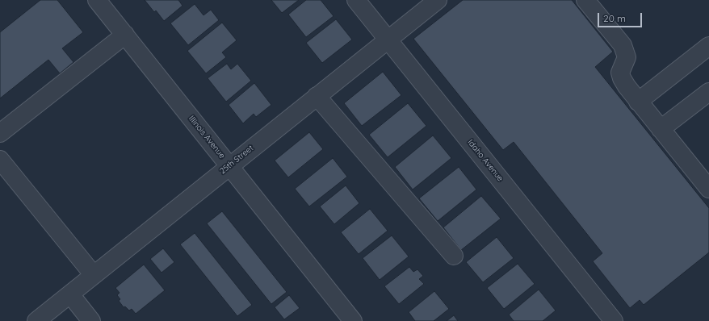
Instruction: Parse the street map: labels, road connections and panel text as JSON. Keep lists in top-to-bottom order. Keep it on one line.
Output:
{"streets":{"street":["Illinois Avenue","25th Street","Idaho Avenue"]},"crossings":[["Illinois Avenue","25th Street"],["25th Street","Idaho Avenue"]],"scale_bar":"20 m"}
